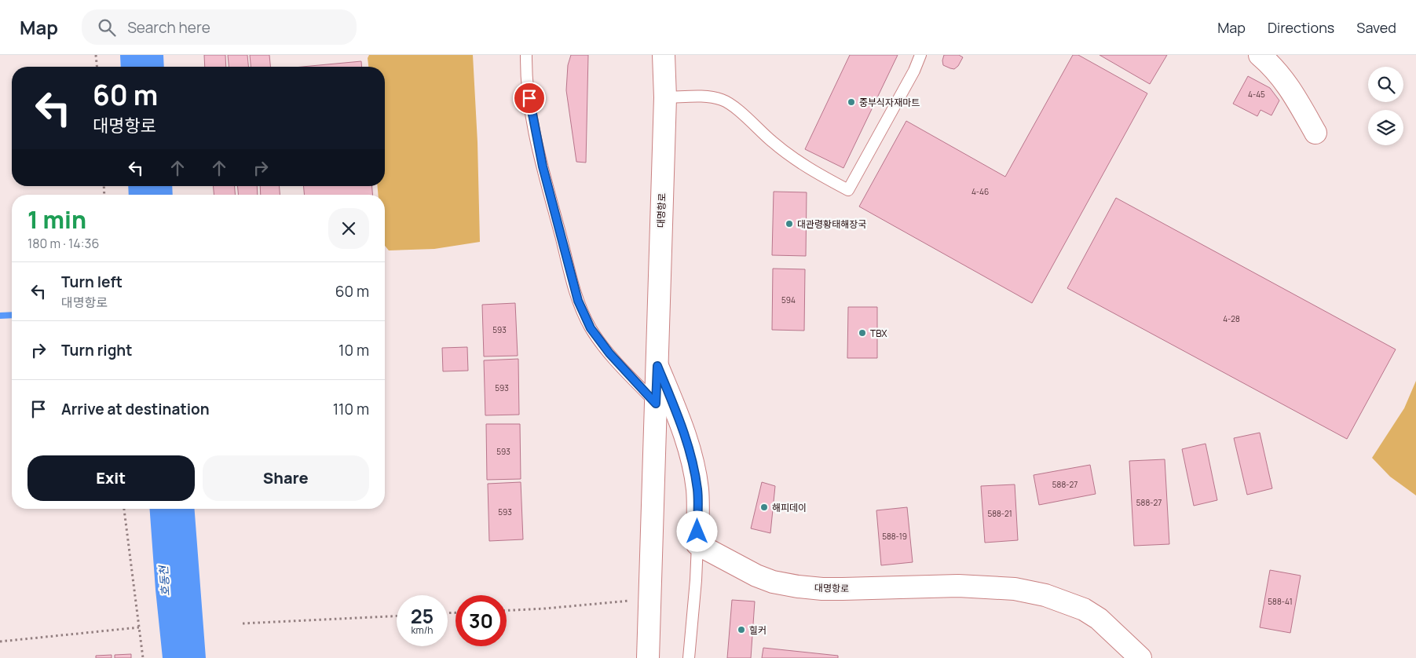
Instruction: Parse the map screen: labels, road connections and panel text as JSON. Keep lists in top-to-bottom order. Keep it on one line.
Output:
{"streets":{"street":["대명항로"]},"water":["호동천"],"places":["중부식자재마트","대관령황태해장국","TBX","해피데이","힐커"],"house_numbers":["4-45","4-46","594","4-28","593","593","593","588-27","588-27","593","588-21","588-19","588-41"],"page":{"header":"Map","search":"Search here","nav":["Map","Directions","Saved"],"turn":["60 m","대명항로"],"heading":["1 min","180 m · 14:36"],"list":[{"name":"Turn left","note":"대명항로","value":"60 m"},{"name":"Turn right","value":"10 m"},{"name":"Arrive at destination","value":"110 m"}],"buttons":["Exit","Share"],"speed":"25 km/h","limit":"30"}}
